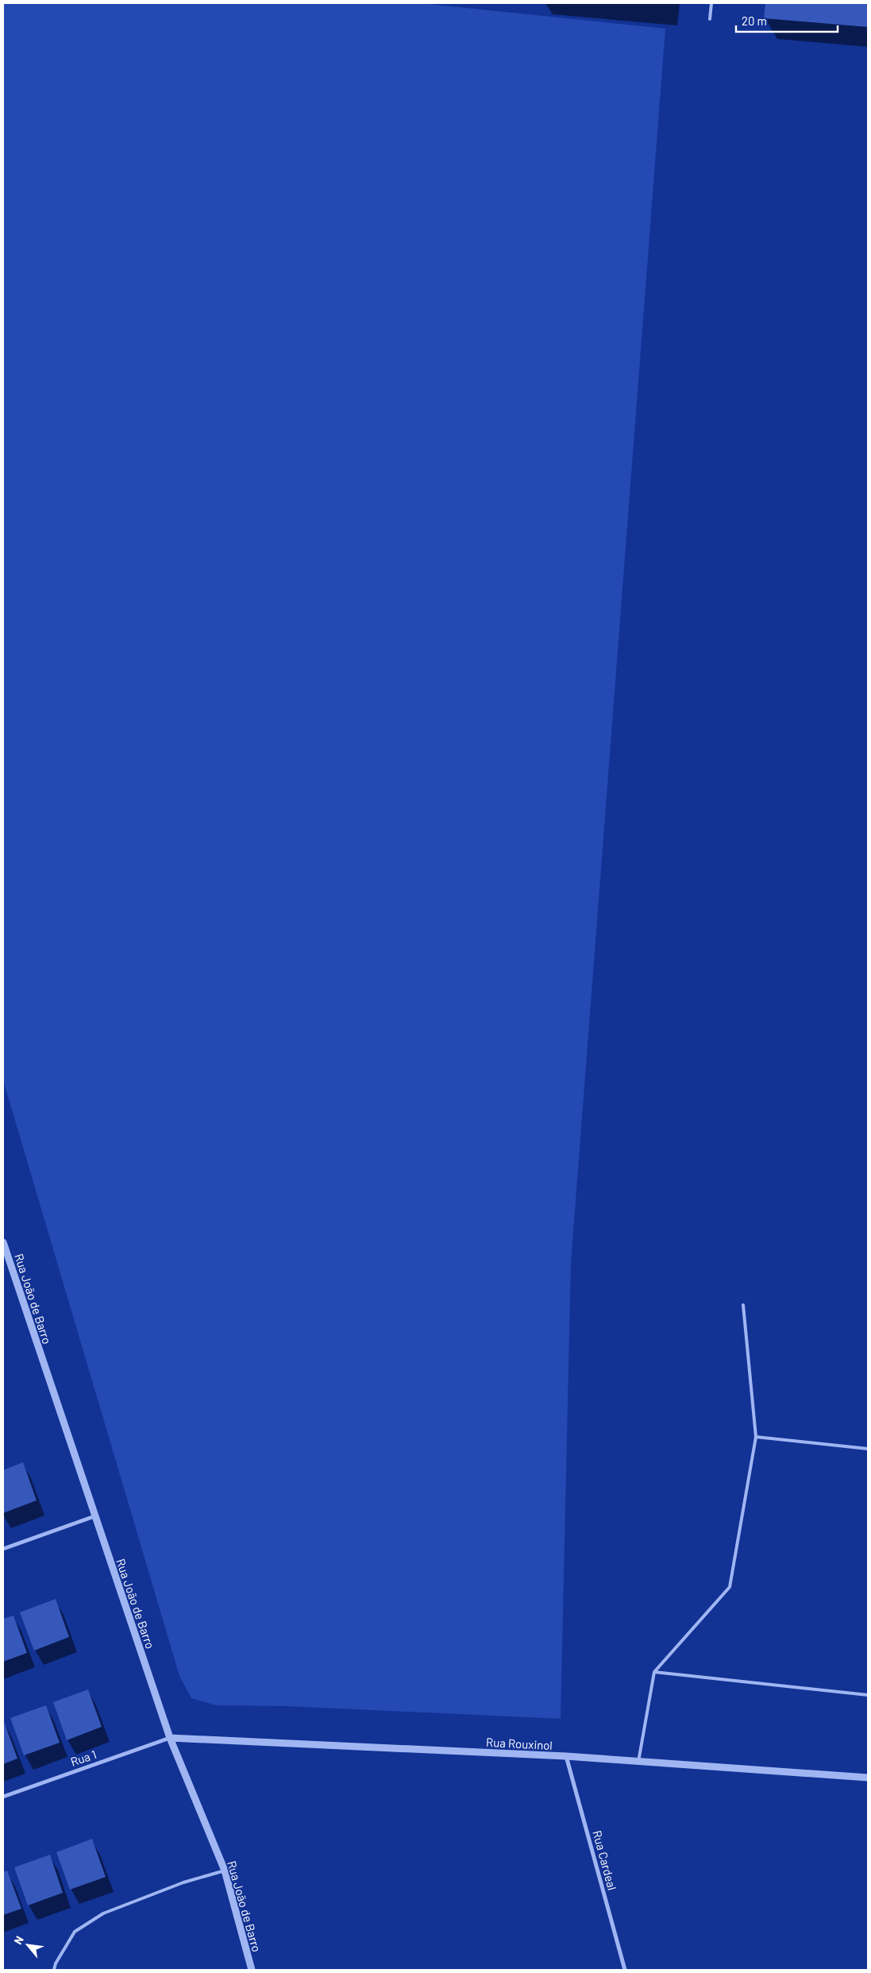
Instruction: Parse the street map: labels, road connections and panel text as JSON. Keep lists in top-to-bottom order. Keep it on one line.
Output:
{"streets":{"street":["Rua João de Barro","Rua Rouxinol","Rua 1","Rua Cardeal"]},"crossings":[["Rua João de Barro","Rua Rouxinol"],["Rua João de Barro","Rua 1"],["Rua Rouxinol","Rua 1"],["Rua Rouxinol","Rua Cardeal"]],"scale_bar":"20 m","north":"top left"}
